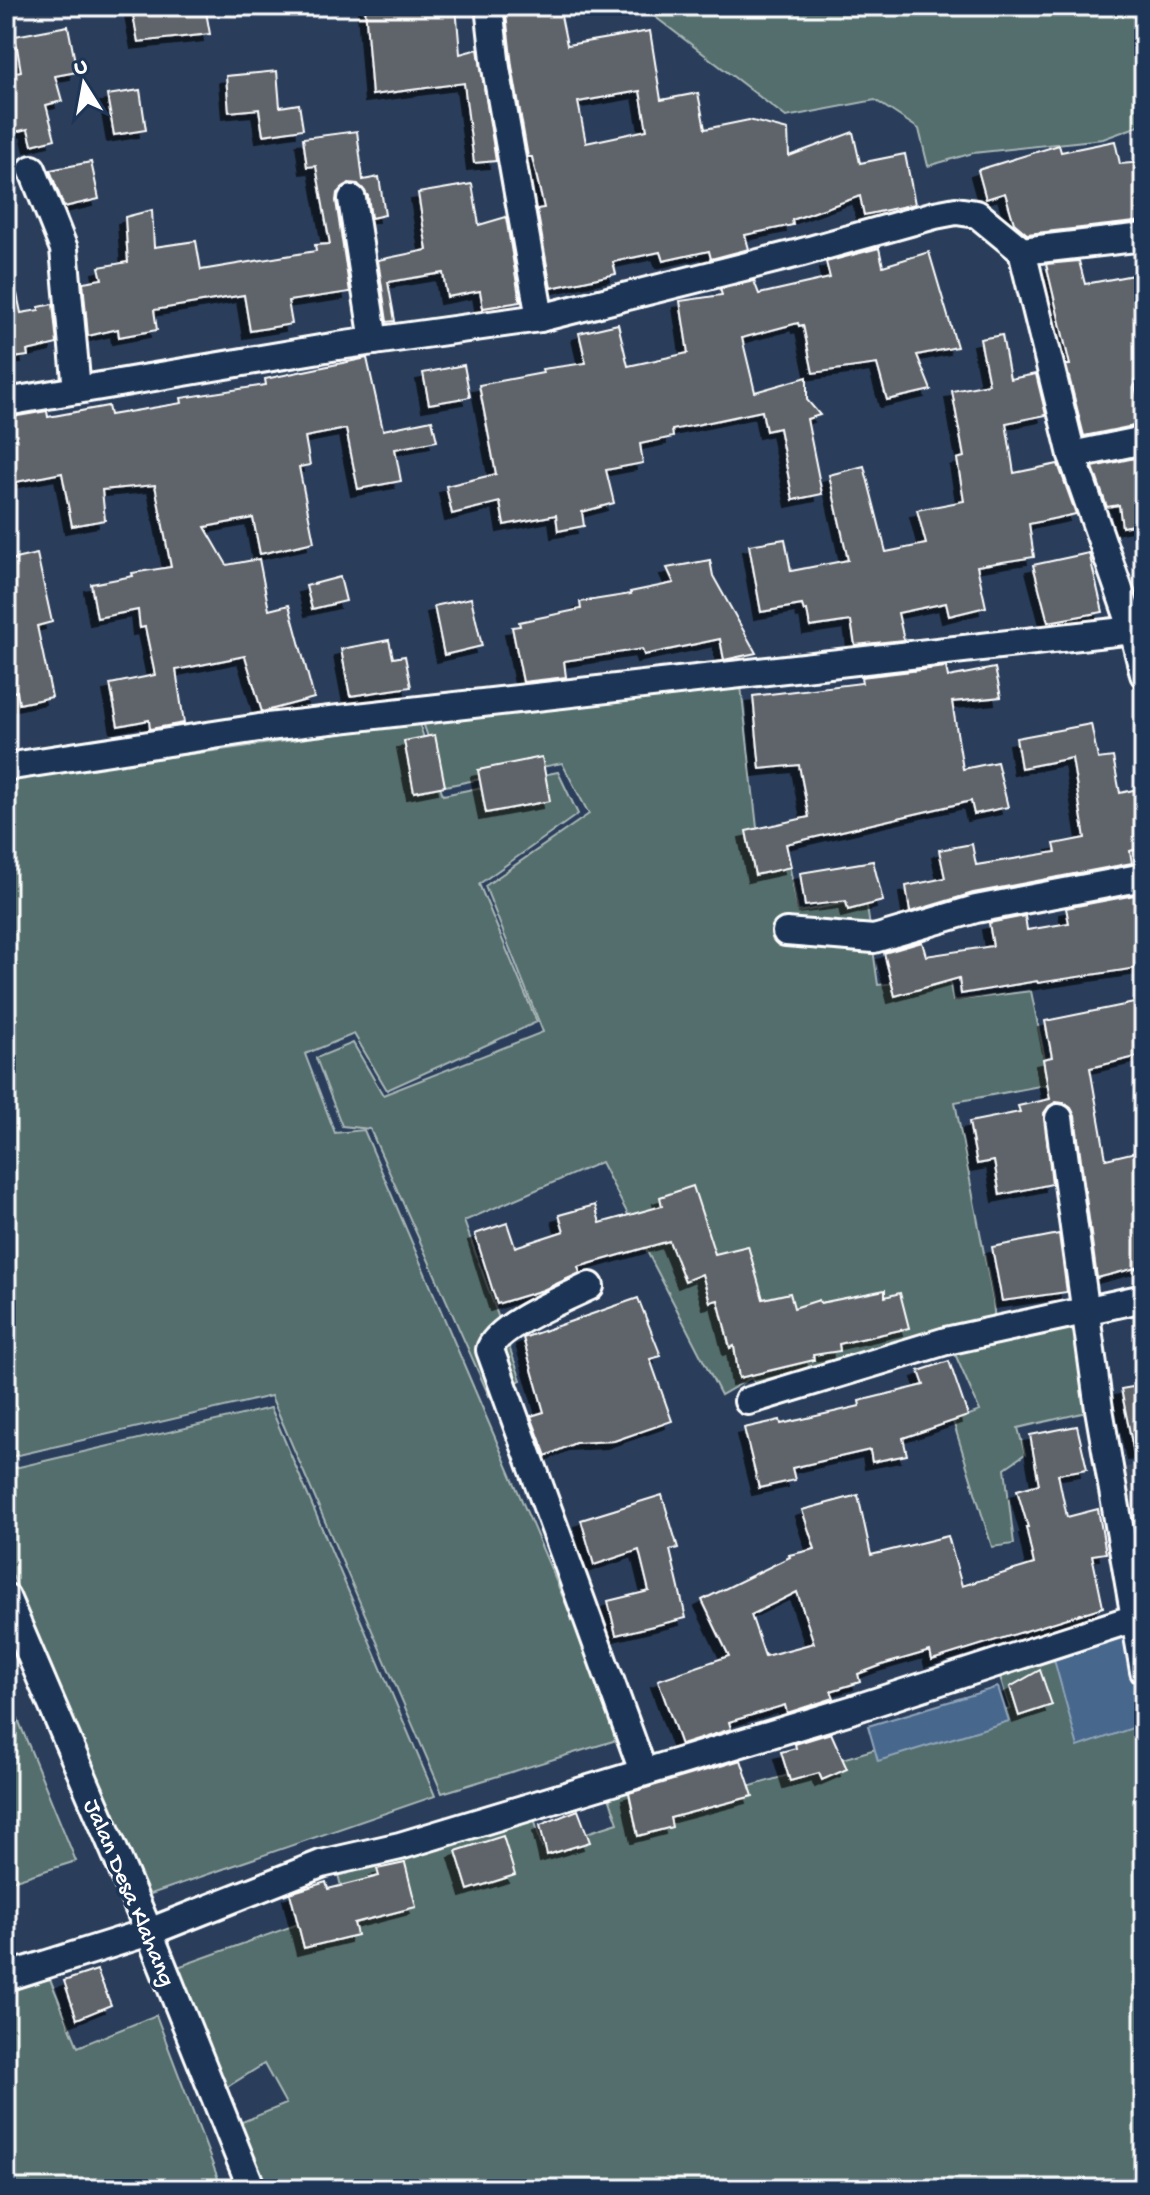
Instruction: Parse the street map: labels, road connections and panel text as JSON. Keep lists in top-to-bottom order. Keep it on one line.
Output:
{"streets":{"street":["Jalan Desa Klahang"]},"north":"top"}
